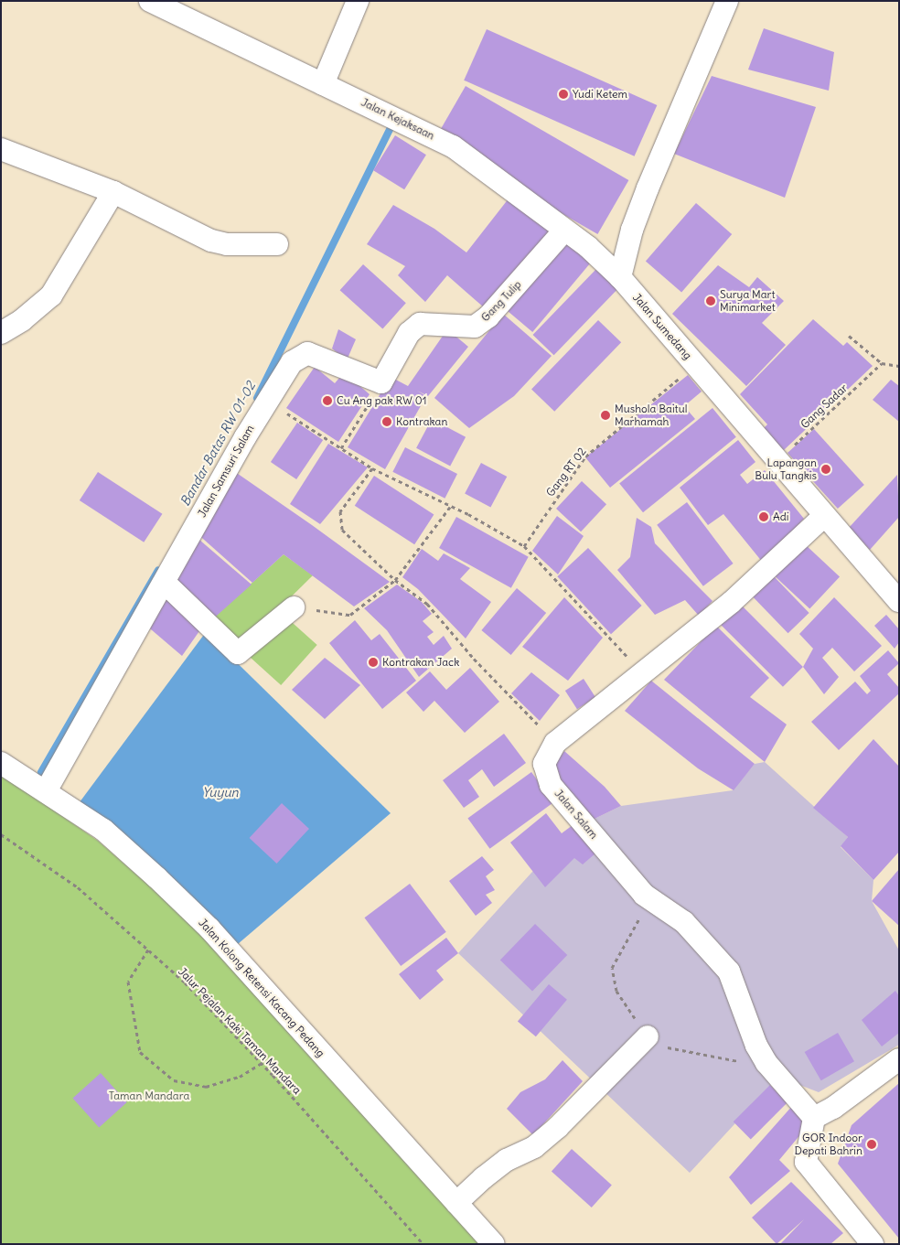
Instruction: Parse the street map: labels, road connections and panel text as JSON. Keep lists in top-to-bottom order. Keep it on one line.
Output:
{"streets":{"street":["Jalan Kejaksaan","Gang Tulip","Jalan Sumedang","Jalan Samsuri Salam","Jalan Salam","Jalan Kolong Retensi Kacang Pedang"],"path":["Gang Sadar","Gang RT 02","Jalur Pejalan Kaki Taman Mandara"]},"crossings":[["Jalan Kejaksaan","Gang Tulip"],["Jalan Kejaksaan","Jalan Sumedang"],["Gang Tulip","Jalan Samsuri Salam"],["Jalan Sumedang","Gang Sadar"],["Jalan Sumedang","Gang RT 02"],["Jalan Sumedang","Jalan Salam"],["Jalan Samsuri Salam","Jalan Kolong Retensi Kacang Pedang"]],"water":["Bandar Batas RW 01-02","Yuyun"],"parks":["Taman Mandara"],"places":["Yudi Ketem","Surya Mart Minimarket","Cu Ang pak RW 01","Mushola Baitul Marhamah","Kontrakan","Lapangan Bulu Tangkis","Adi","Kontrakan Jack","GOR Indoor Depati Bahrin"]}
